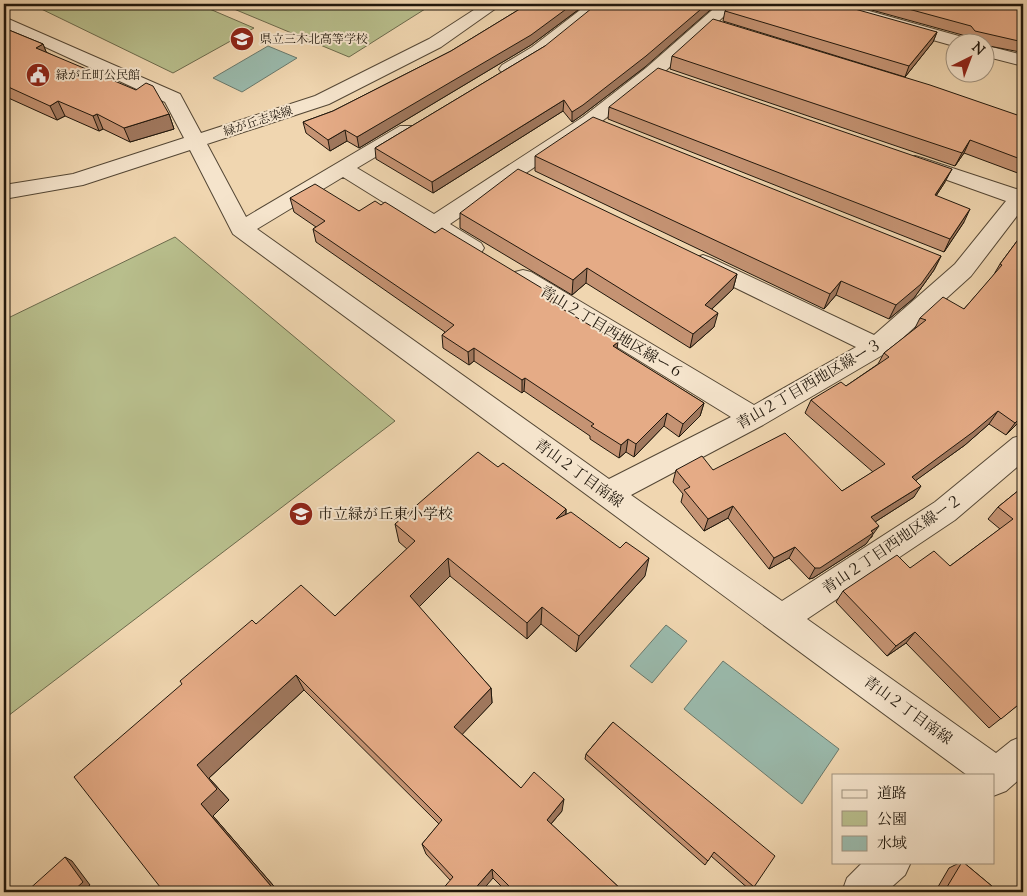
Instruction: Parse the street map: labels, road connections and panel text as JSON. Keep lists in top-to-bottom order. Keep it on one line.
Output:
{"streets":{"street":["緑が丘志染線","青山２丁目西地区線ー６","青山２丁目西地区線ー３","青山２丁目南線","青山２丁目西地区線ー２"]},"crossings":[["緑が丘志染線","青山２丁目南線"],["青山２丁目西地区線ー６","青山２丁目西地区線ー３"],["青山２丁目西地区線ー３","青山２丁目南線"],["青山２丁目南線","青山２丁目西地区線ー２"]],"places":{"school or university":["県立三木北高等学校","市立緑が丘東小学校"],"public building":["緑が丘町公民館"]},"legend":["道路","公園","水域"],"north":"top right"}
